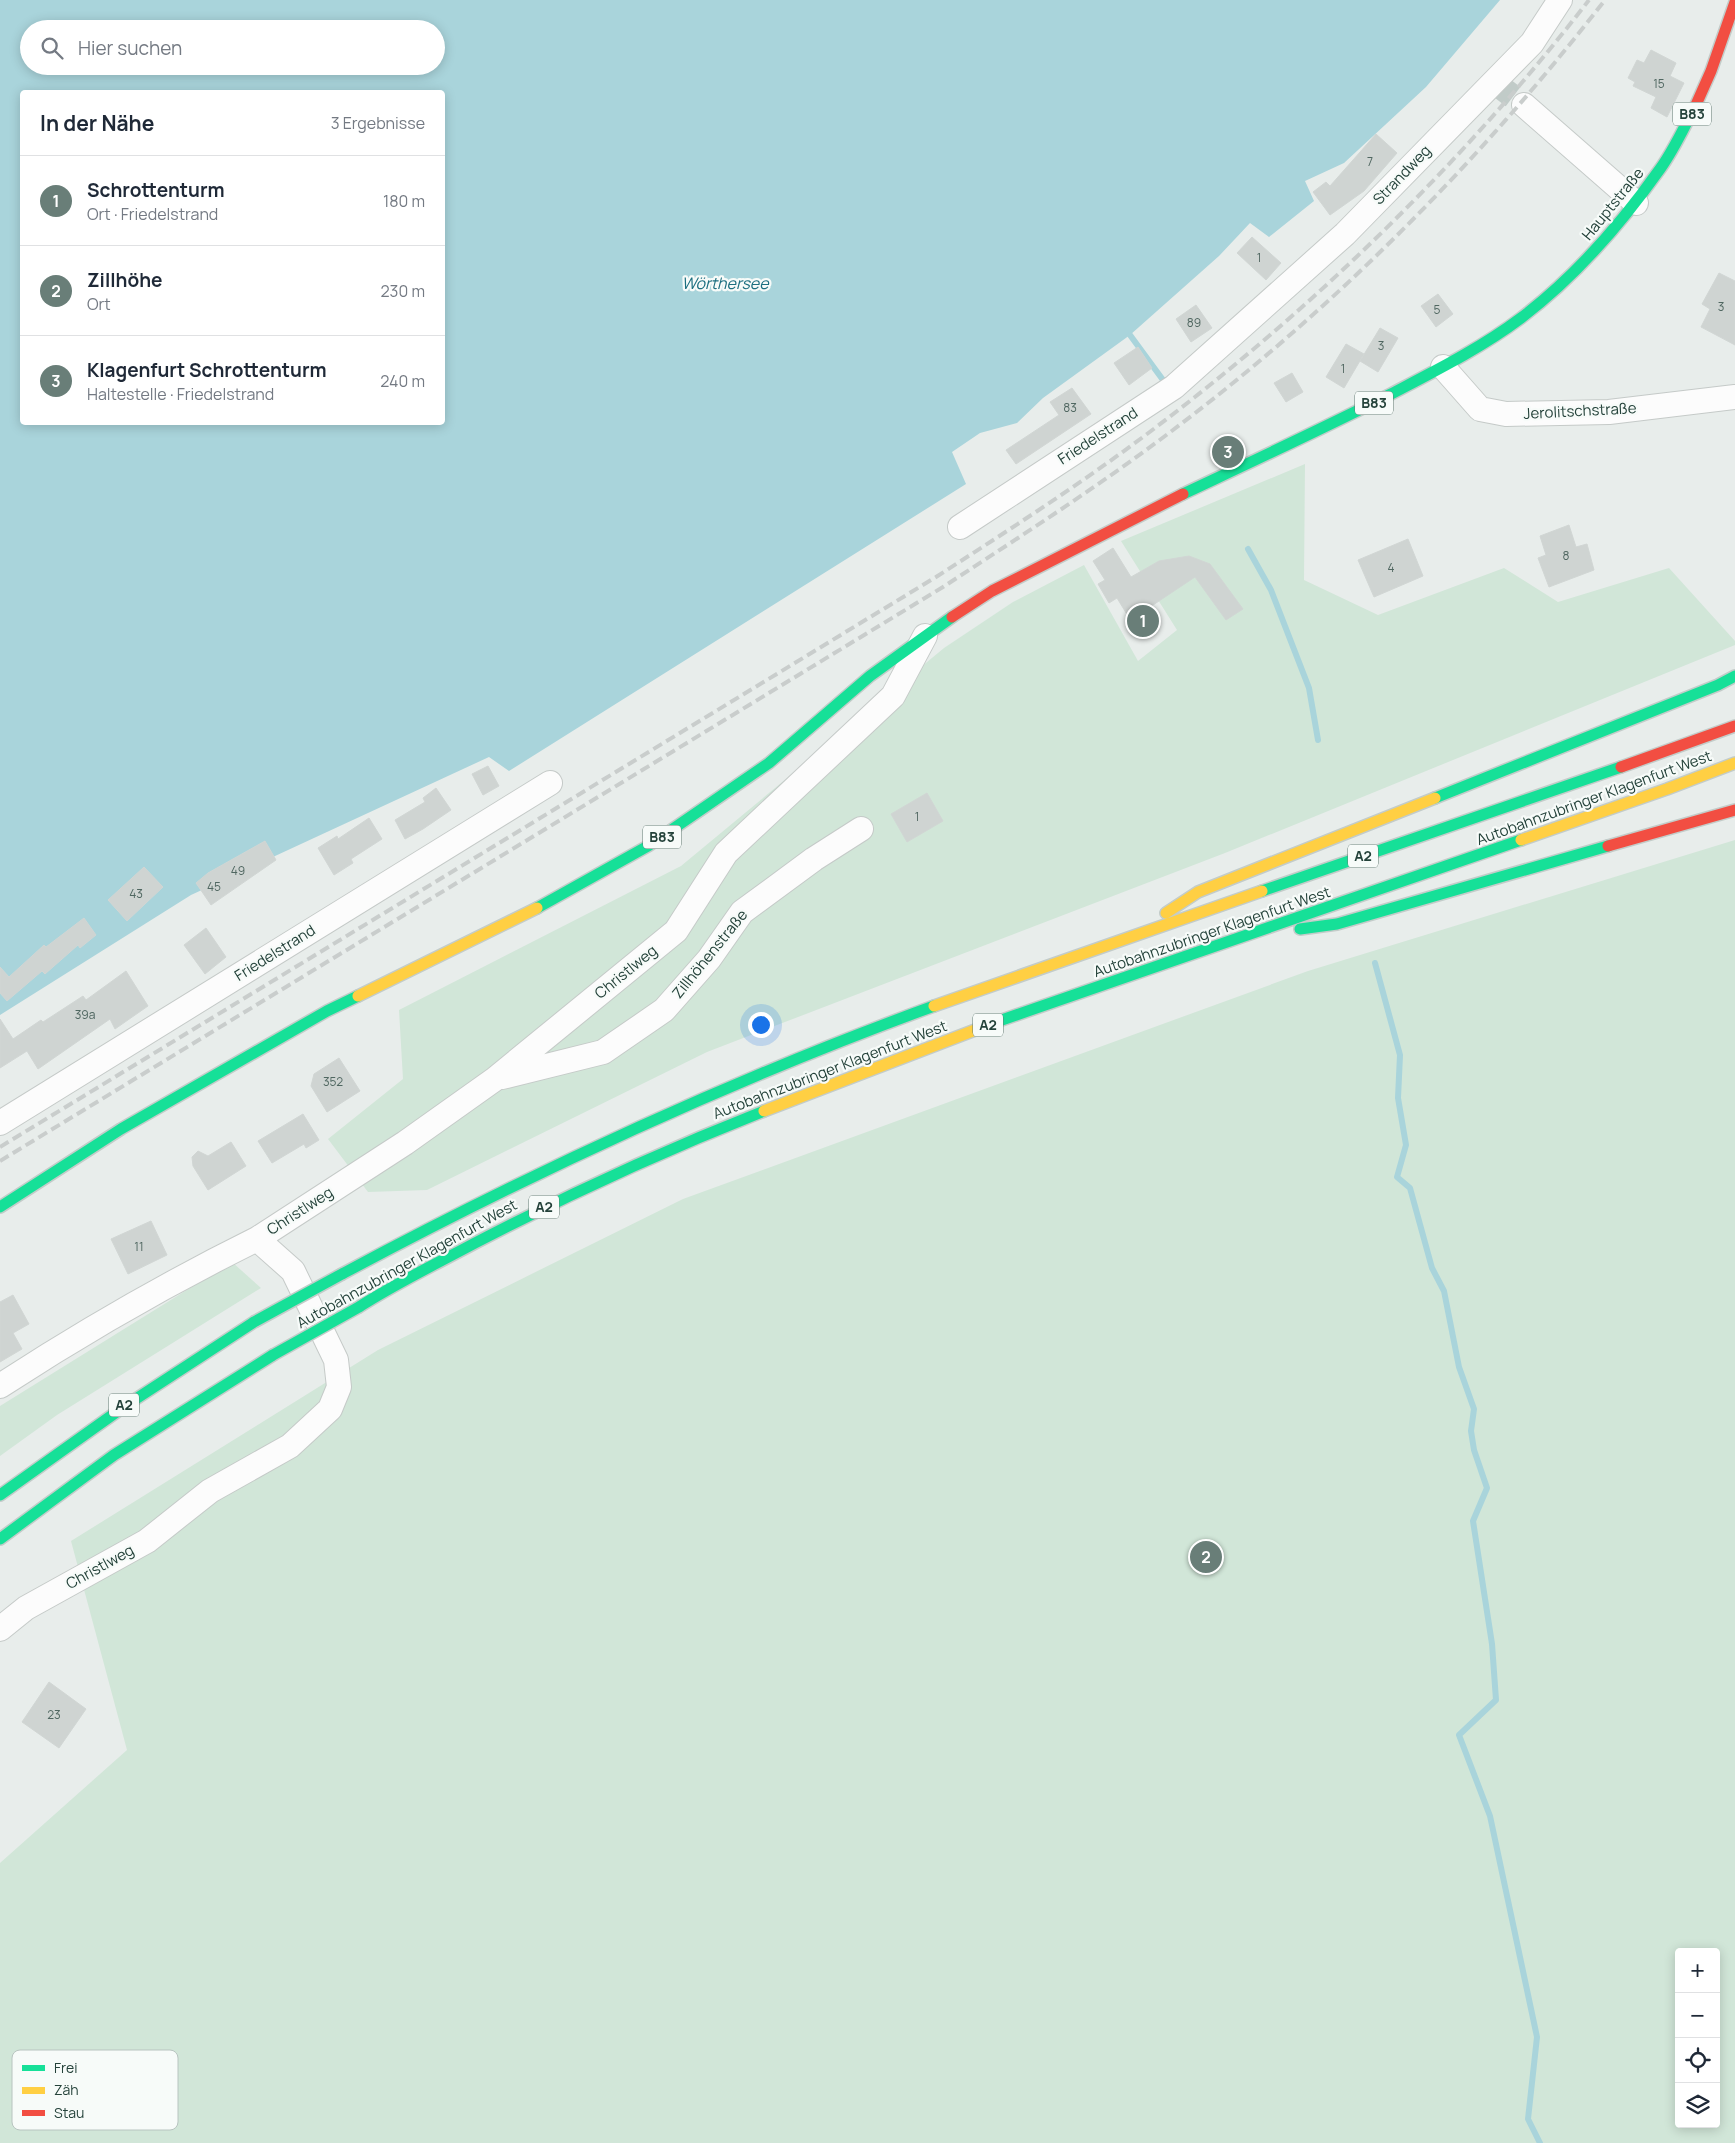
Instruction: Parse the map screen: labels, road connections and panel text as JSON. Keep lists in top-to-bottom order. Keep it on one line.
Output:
{"streets":{"main road":["B83","Hauptstraße","Autobahnzubringer Klagenfurt West","A2"],"street":["Strandweg","Jerolitschstraße","Friedelstrand","Zillhöhenstraße","Christlweg"]},"crossings":[["B83","Hauptstraße"],["B83","Jerolitschstraße"],["B83","Christlweg"],["Strandweg","Friedelstrand"],["Hauptstraße","Jerolitschstraße"],["Zillhöhenstraße","Christlweg"]],"water":["Wörthersee"],"house_numbers":["15","7","1","3","5","89","3","1","83","8","4","1","49","45","43","39a","352","11","23"],"legend":["Frei","Zäh","Stau"],"page":{"search":"Hier suchen","heading":["In der Nähe","3 Ergebnisse"],"list":[{"mark":"1","name":"Schrottenturm","note":"Ort · Friedelstrand","value":"180 m"},{"mark":"2","name":"Zillhöhe","note":"Ort","value":"230 m"},{"mark":"3","name":"Klagenfurt Schrottenturm","note":"Haltestelle · Friedelstrand","value":"240 m"}],"pins":["3","1","2"],"map_buttons":["+","−"]}}
